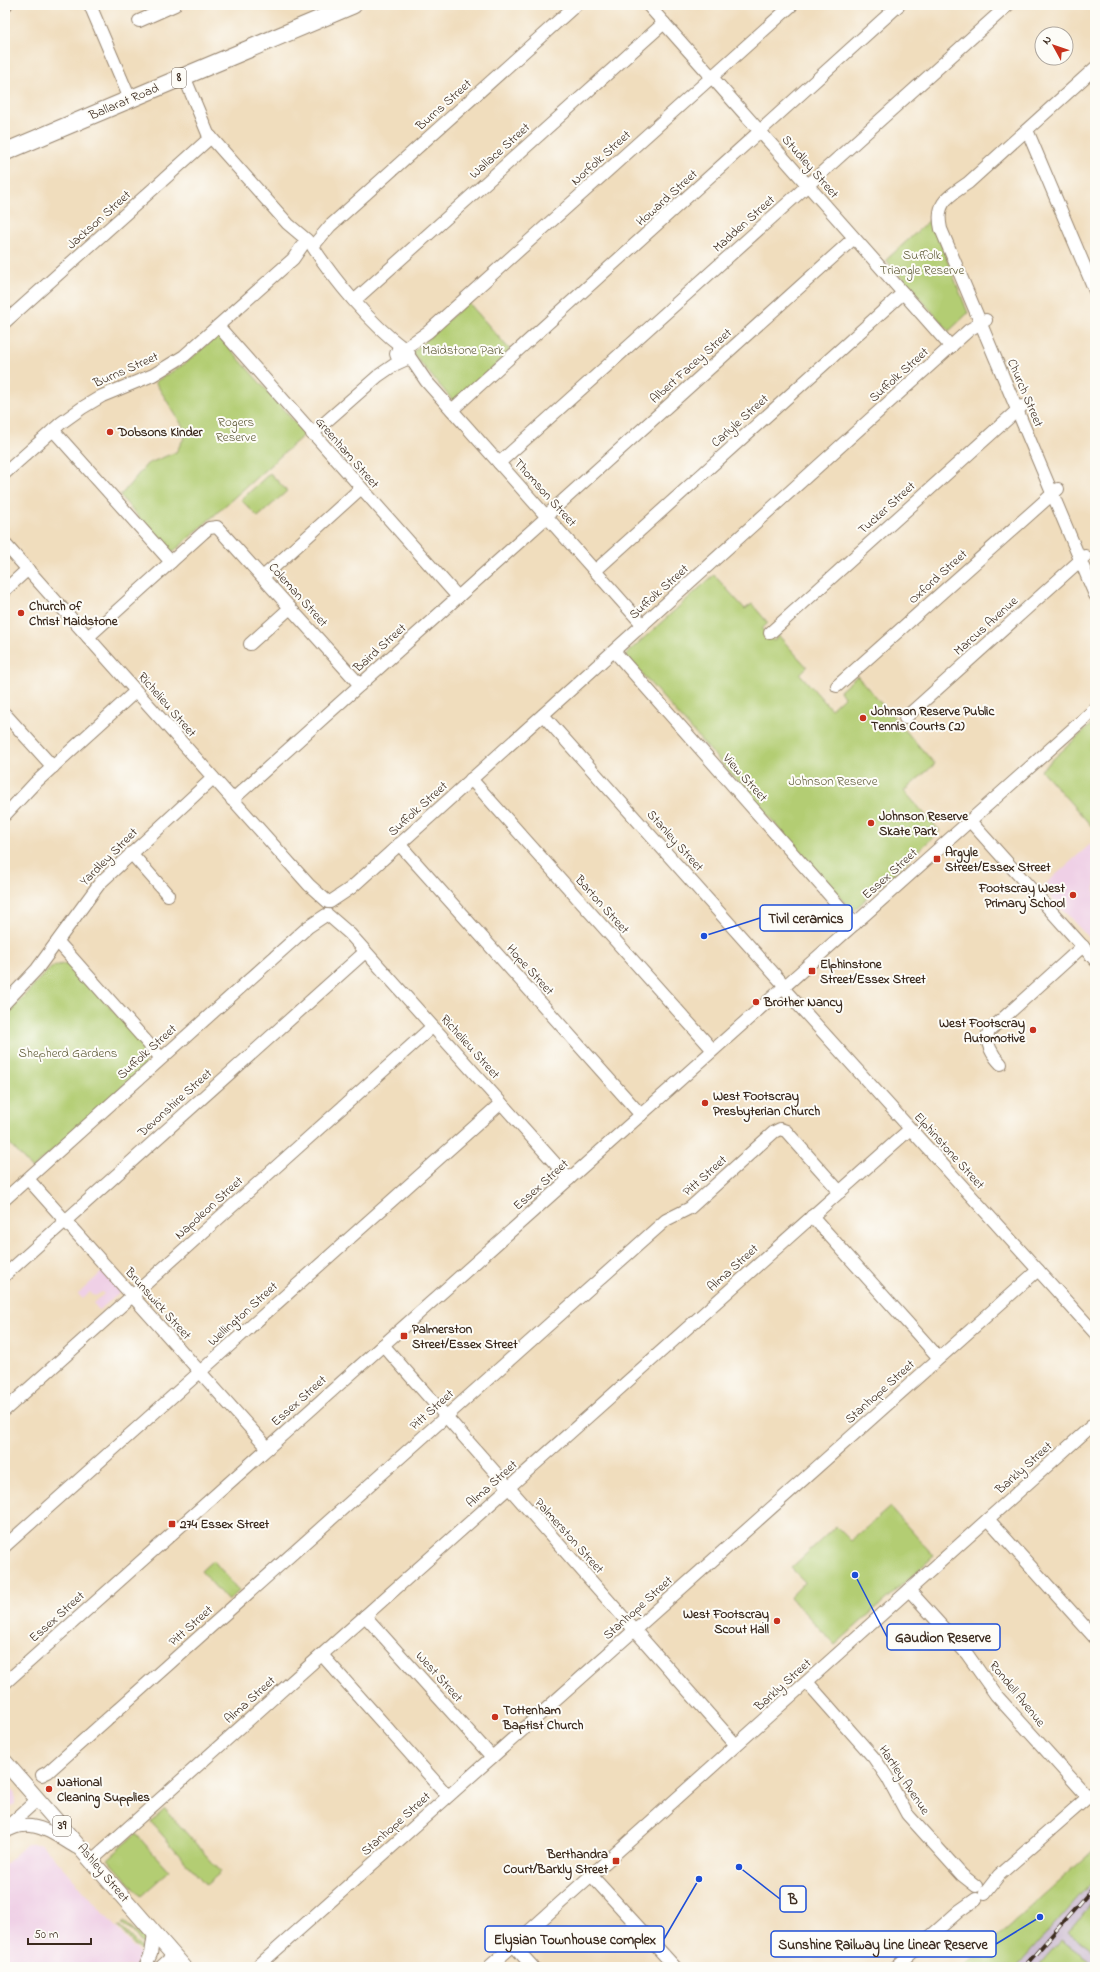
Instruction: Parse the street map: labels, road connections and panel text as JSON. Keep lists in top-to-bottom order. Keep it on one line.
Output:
{"streets":{"highway":["8","Ballarat Road"],"main road":["39","Ashley Street"],"street":["Burns Street","Wallace Street","Norfolk Street","Studley Street","Howard Street","Jackson Street","Madden Street","Albert Facey Street","Suffolk Street","Church Street","Carlyle Street","Greenham Street","Thomson Street","Tucker Street","Oxford Street","Coleman Street","Marcus Avenue","Baird Street","Richelieu Street","View Street","Stanley Street","Yardley Street","Essex Street","Barton Street","Hope Street","Devonshire Street","Elphinstone Street","Pitt Street","Napoleon Street","Alma Street","Brunswick Street","Wellington Street","Stanhope Street","Barkly Street","Palmerston Street","West Street","Rondell Avenue","Hartley Avenue"]},"crossings":[["Ballarat Road","Thomson Street"],["Burns Street","Greenham Street"],["Burns Street","Thomson Street"],["Wallace Street","Studley Street"],["Wallace Street","Thomson Street"],["Norfolk Street","Studley Street"],["Norfolk Street","Greenham Street"],["Norfolk Street","Thomson Street"],["Studley Street","Howard Street"],["Studley Street","Madden Street"],["Studley Street","Albert Facey Street"],["Studley Street","Suffolk Street"],["Studley Street","Carlyle Street"],["Howard Street","Thomson Street"],["Jackson Street","Thomson Street"],["Madden Street","Thomson Street"],["Albert Facey Street","Thomson Street"],["Albert Facey Street","Baird Street"],["Suffolk Street","Church Street"],["Suffolk Street","Thomson Street"],["Suffolk Street","Richelieu Street"],["Suffolk Street","View Street"],["Suffolk Street","Stanley Street"],["Suffolk Street","Barton Street"],["Suffolk Street","Hope Street"],["Suffolk Street","Brunswick Street"],["Church Street","Tucker Street"],["Church Street","Oxford Street"],["Church Street","Marcus Avenue"],["Carlyle Street","Thomson Street"],["Greenham Street","Baird Street"],["Thomson Street","Baird Street"],["Coleman Street","Baird Street"],["Baird Street","Richelieu Street"],["Richelieu Street","Yardley Street"],["Richelieu Street","Essex Street"],["Richelieu Street","Devonshire Street"],["Richelieu Street","Napoleon Street"],["Richelieu Street","Wellington Street"],["View Street","Essex Street"],["Stanley Street","Essex Street"],["Stanley Street","Elphinstone Street"],["Essex Street","Barton Street"],["Essex Street","Hope Street"],["Essex Street","Elphinstone Street"],["Essex Street","Brunswick Street"],["Essex Street","Palmerston Street"],["Devonshire Street","Brunswick Street"],["Elphinstone Street","Alma Street"],["Elphinstone Street","Stanhope Street"],["Pitt Street","Alma Street"],["Pitt Street","Palmerston Street"],["Napoleon Street","Brunswick Street"],["Alma Street","Palmerston Street"],["Alma Street","West Street"],["Alma Street","Ashley Street"],["Brunswick Street","Wellington Street"],["Stanhope Street","Palmerston Street"],["Stanhope Street","West Street"],["Barkly Street","Palmerston Street"],["Barkly Street","Rondell Avenue"],["Barkly Street","Hartley Avenue"]],"parks":["Suffolk Triangle Reserve","Maidstone Park","Rogers Reserve","Johnson Reserve","Shepherd Gardens"],"places":{"other":["Dobsons Kinder","Church of Christ Maidstone","Johnson Reserve Public Tennis Courts (2)","Johnson Reserve Skate Park","Footscray West Primary School","Tivil ceramics","Brother Nancy","West Footscray Automotive","West Footscray Presbyterian Church","Gaudion Reserve","West Footscray Scout Hall","Tottenham Baptist Church","National Cleaning Supplies","B","Elysian Townhouse complex","Sunshine Railway Line Linear Reserve"],"transit":["Argyle Street/Essex Street","Elphinstone Street/Essex Street","Palmerston Street/Essex Street","274 Essex Street","Berthandra Court/Barkly Street"]},"scale_bar":"50 m","north":"top left"}
